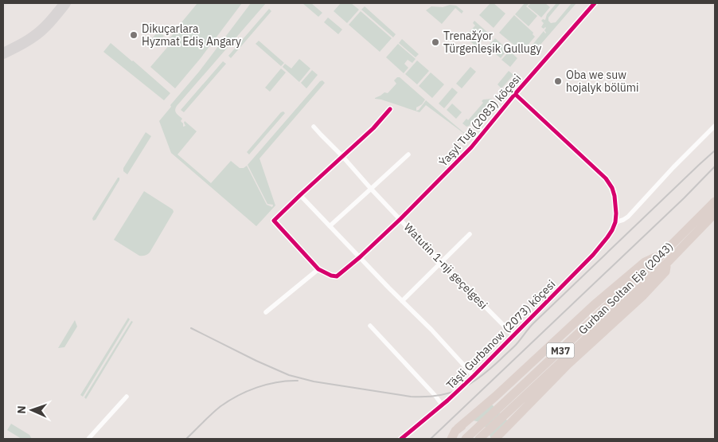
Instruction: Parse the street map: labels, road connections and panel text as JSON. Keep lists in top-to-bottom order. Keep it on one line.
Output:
{"streets":{"highway":["Gurban Soltan Eje (2043)","M37"],"street":["Ýaşyl Tug (2083) köçesi","Watutin 1-nji geçelgesi","Täşli Gurbanow (2073) köçesi"]},"crossings":[["Ýaşyl Tug (2083) köçesi","Watutin 1-nji geçelgesi"],["Watutin 1-nji geçelgesi","Täşli Gurbanow (2073) köçesi"]],"places":["Dikuçarlara Hyzmat Ediş Angary","Trenažýor Türgenleşik Gullugy","Oba we suw hojalyk bölümi"],"north":"left"}
